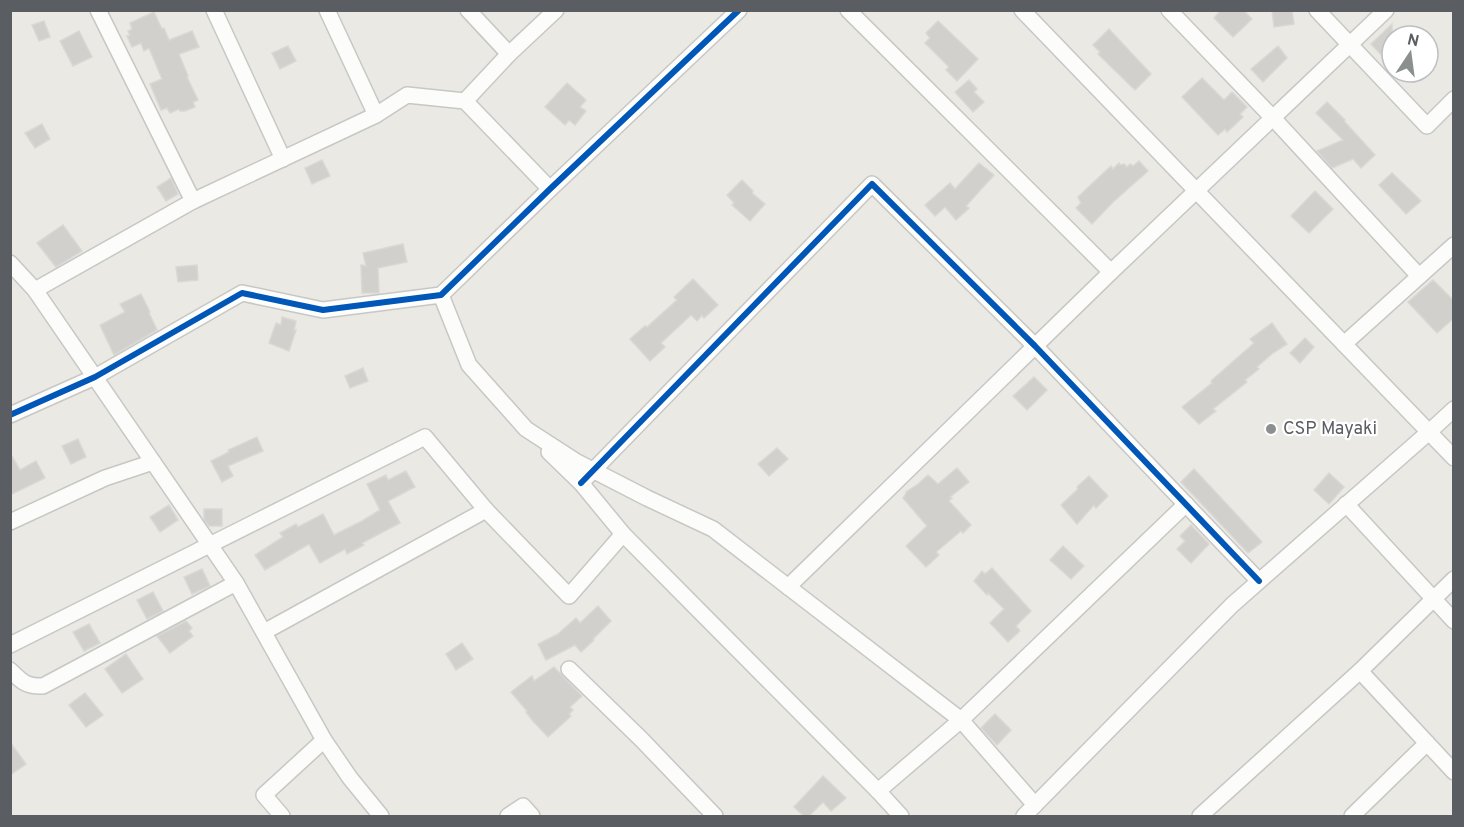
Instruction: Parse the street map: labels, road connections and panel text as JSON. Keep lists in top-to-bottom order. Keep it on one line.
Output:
{"places":["CSP Mayaki"],"north":"top"}
